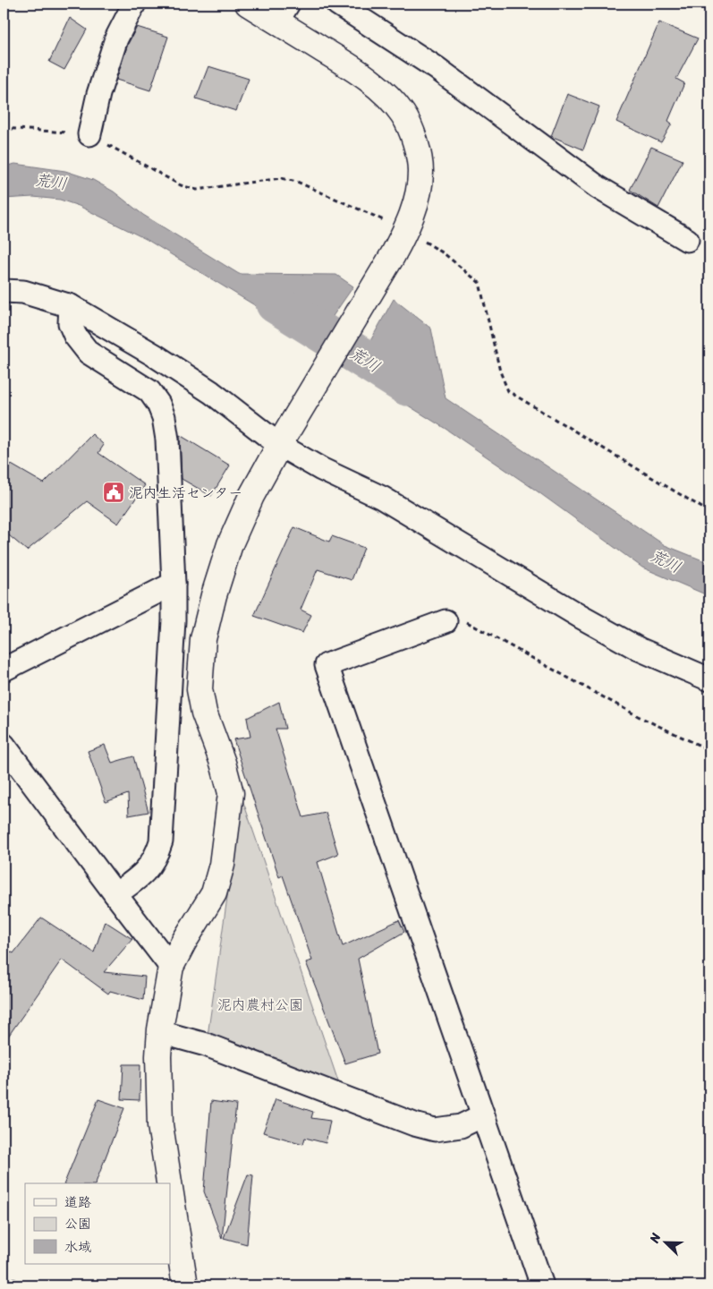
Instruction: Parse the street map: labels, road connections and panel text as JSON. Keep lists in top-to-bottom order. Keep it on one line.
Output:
{"water":["荒川"],"parks":["泥内農村公園"],"places":{"public building":["泥内生活センター"]},"legend":["道路","公園","水域"],"north":"top left"}
